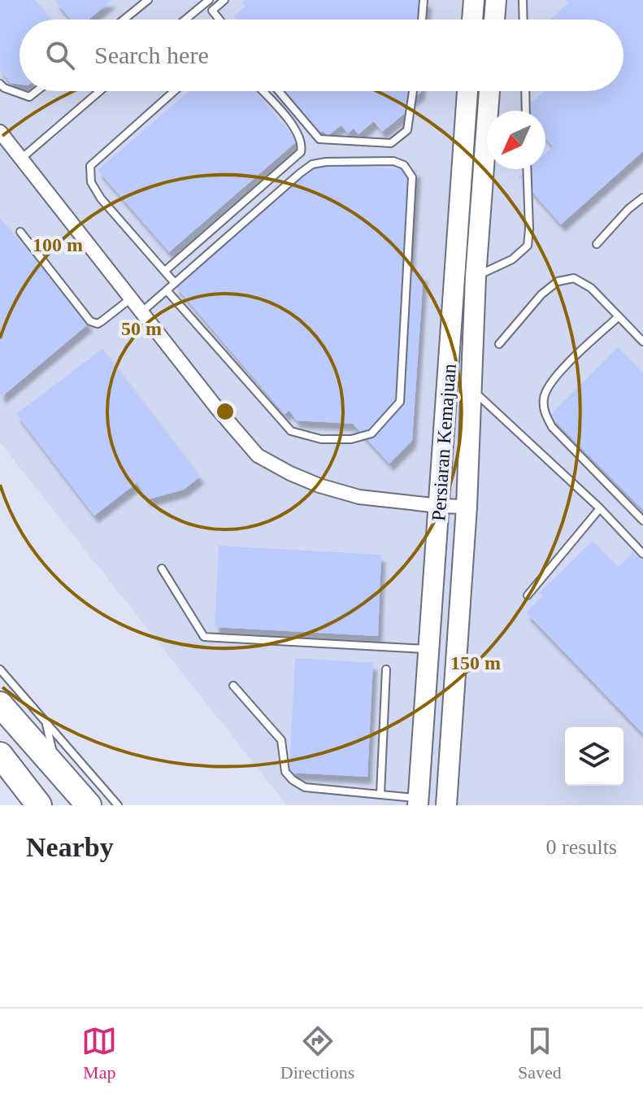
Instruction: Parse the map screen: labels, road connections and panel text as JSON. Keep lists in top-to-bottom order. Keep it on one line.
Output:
{"streets":{"street":["Persiaran Kemajuan"]},"north":"bottom left","page":{"search":"Search here","heading":["Nearby","0 results"],"nav":["Map","Directions","Saved"]},"rings":["100 m","50 m","150 m"]}
